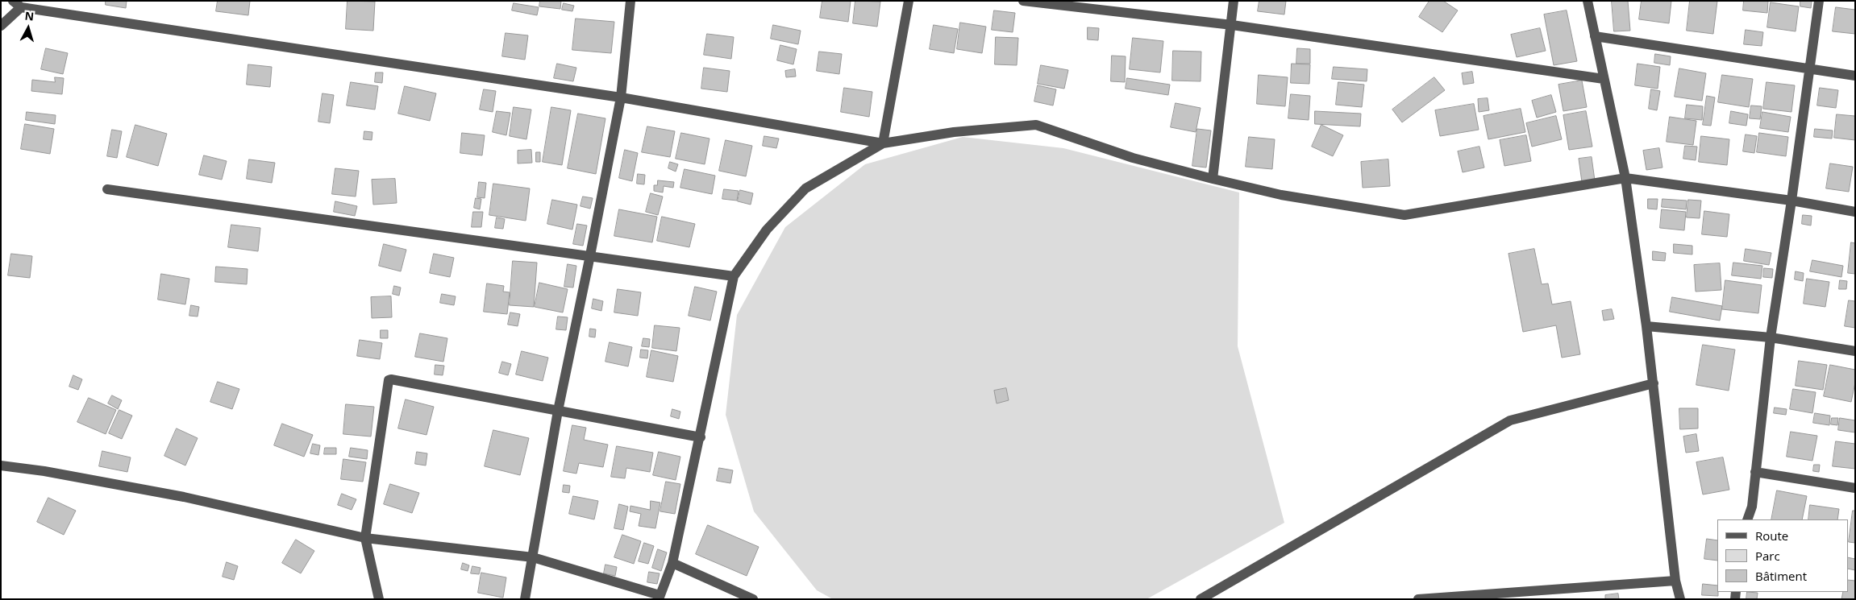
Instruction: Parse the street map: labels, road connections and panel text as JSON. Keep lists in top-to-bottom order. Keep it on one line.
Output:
{"legend":["Route","Parc","Bâtiment"],"north":"top"}
